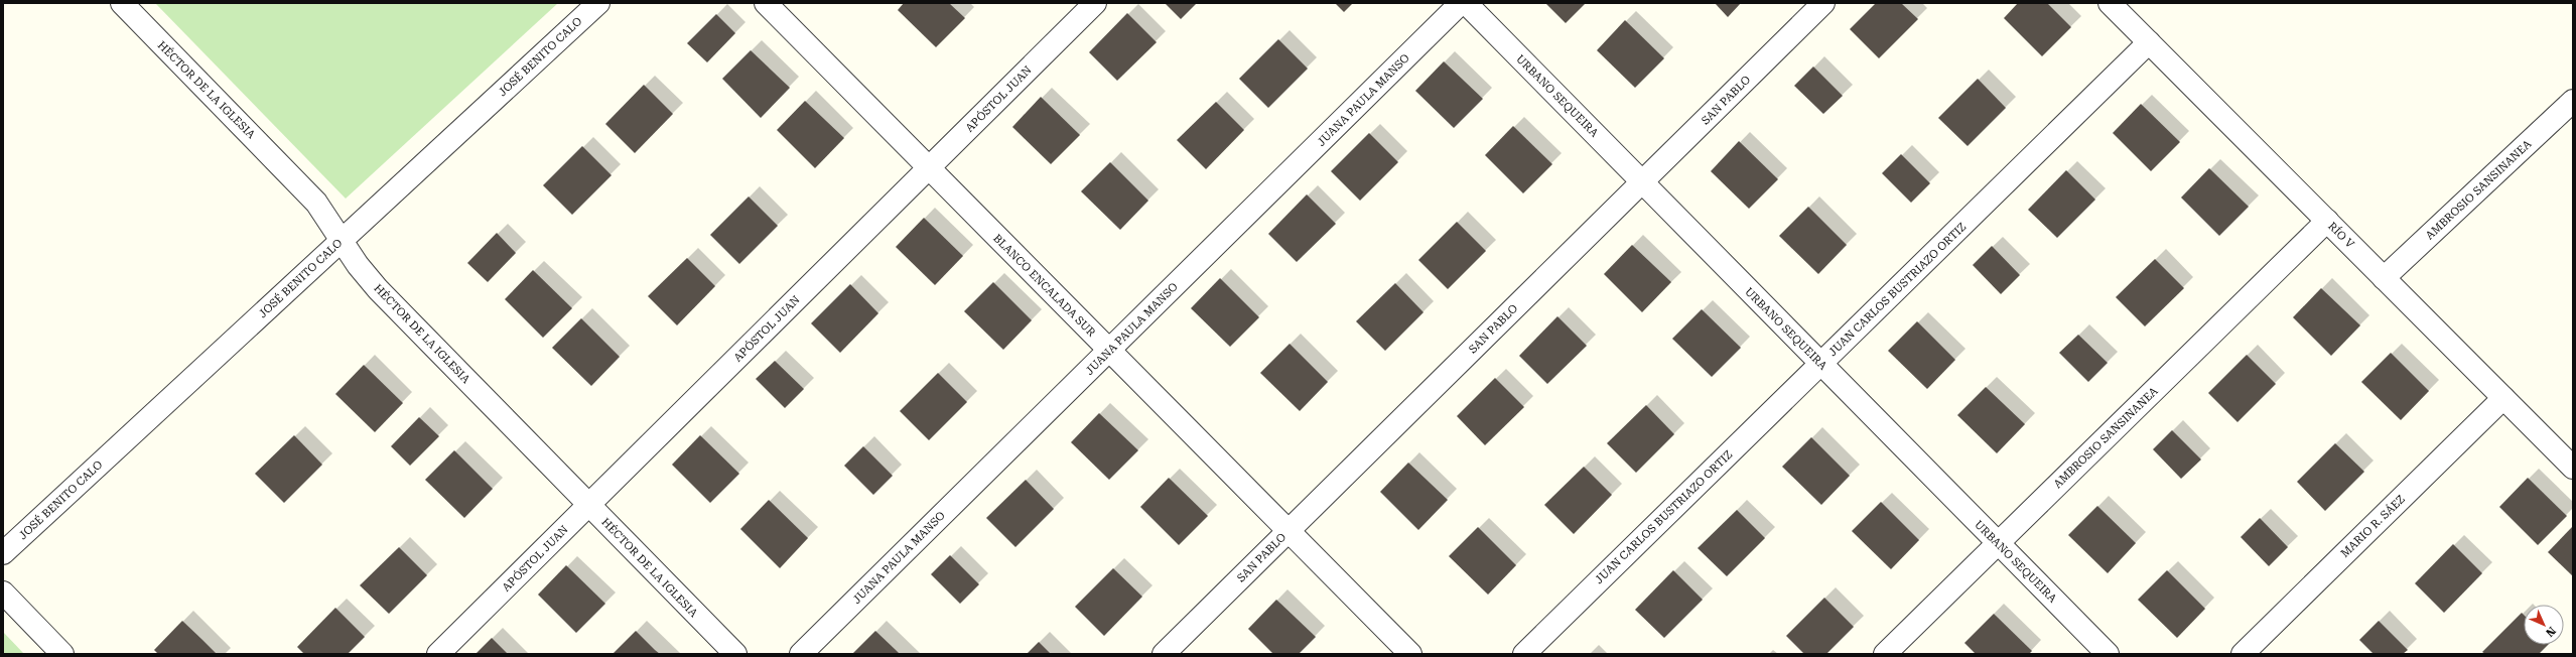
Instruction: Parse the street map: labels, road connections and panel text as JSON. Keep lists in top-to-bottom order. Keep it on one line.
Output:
{"streets":{"street":["JOSÉ BENITO CALO","HÉCTOR DE LA IGLESIA","URBANO SEQUEIRA","APÓSTOL JUAN","JUANA PAULA MANSO","SAN PABLO","AMBROSIO SANSINANEA","RÍO V","BLANCO ENCALADA SUR","JUAN CARLOS BUSTRIAZO ORTIZ","MARIO R. SÁEZ"]},"crossings":[["JOSÉ BENITO CALO","HÉCTOR DE LA IGLESIA"],["HÉCTOR DE LA IGLESIA","APÓSTOL JUAN"],["URBANO SEQUEIRA","SAN PABLO"],["URBANO SEQUEIRA","AMBROSIO SANSINANEA"],["URBANO SEQUEIRA","JUAN CARLOS BUSTRIAZO ORTIZ"],["APÓSTOL JUAN","BLANCO ENCALADA SUR"],["JUANA PAULA MANSO","BLANCO ENCALADA SUR"],["SAN PABLO","BLANCO ENCALADA SUR"],["AMBROSIO SANSINANEA","RÍO V"],["RÍO V","JUAN CARLOS BUSTRIAZO ORTIZ"],["RÍO V","MARIO R. SÁEZ"]],"north":"bottom right"}
